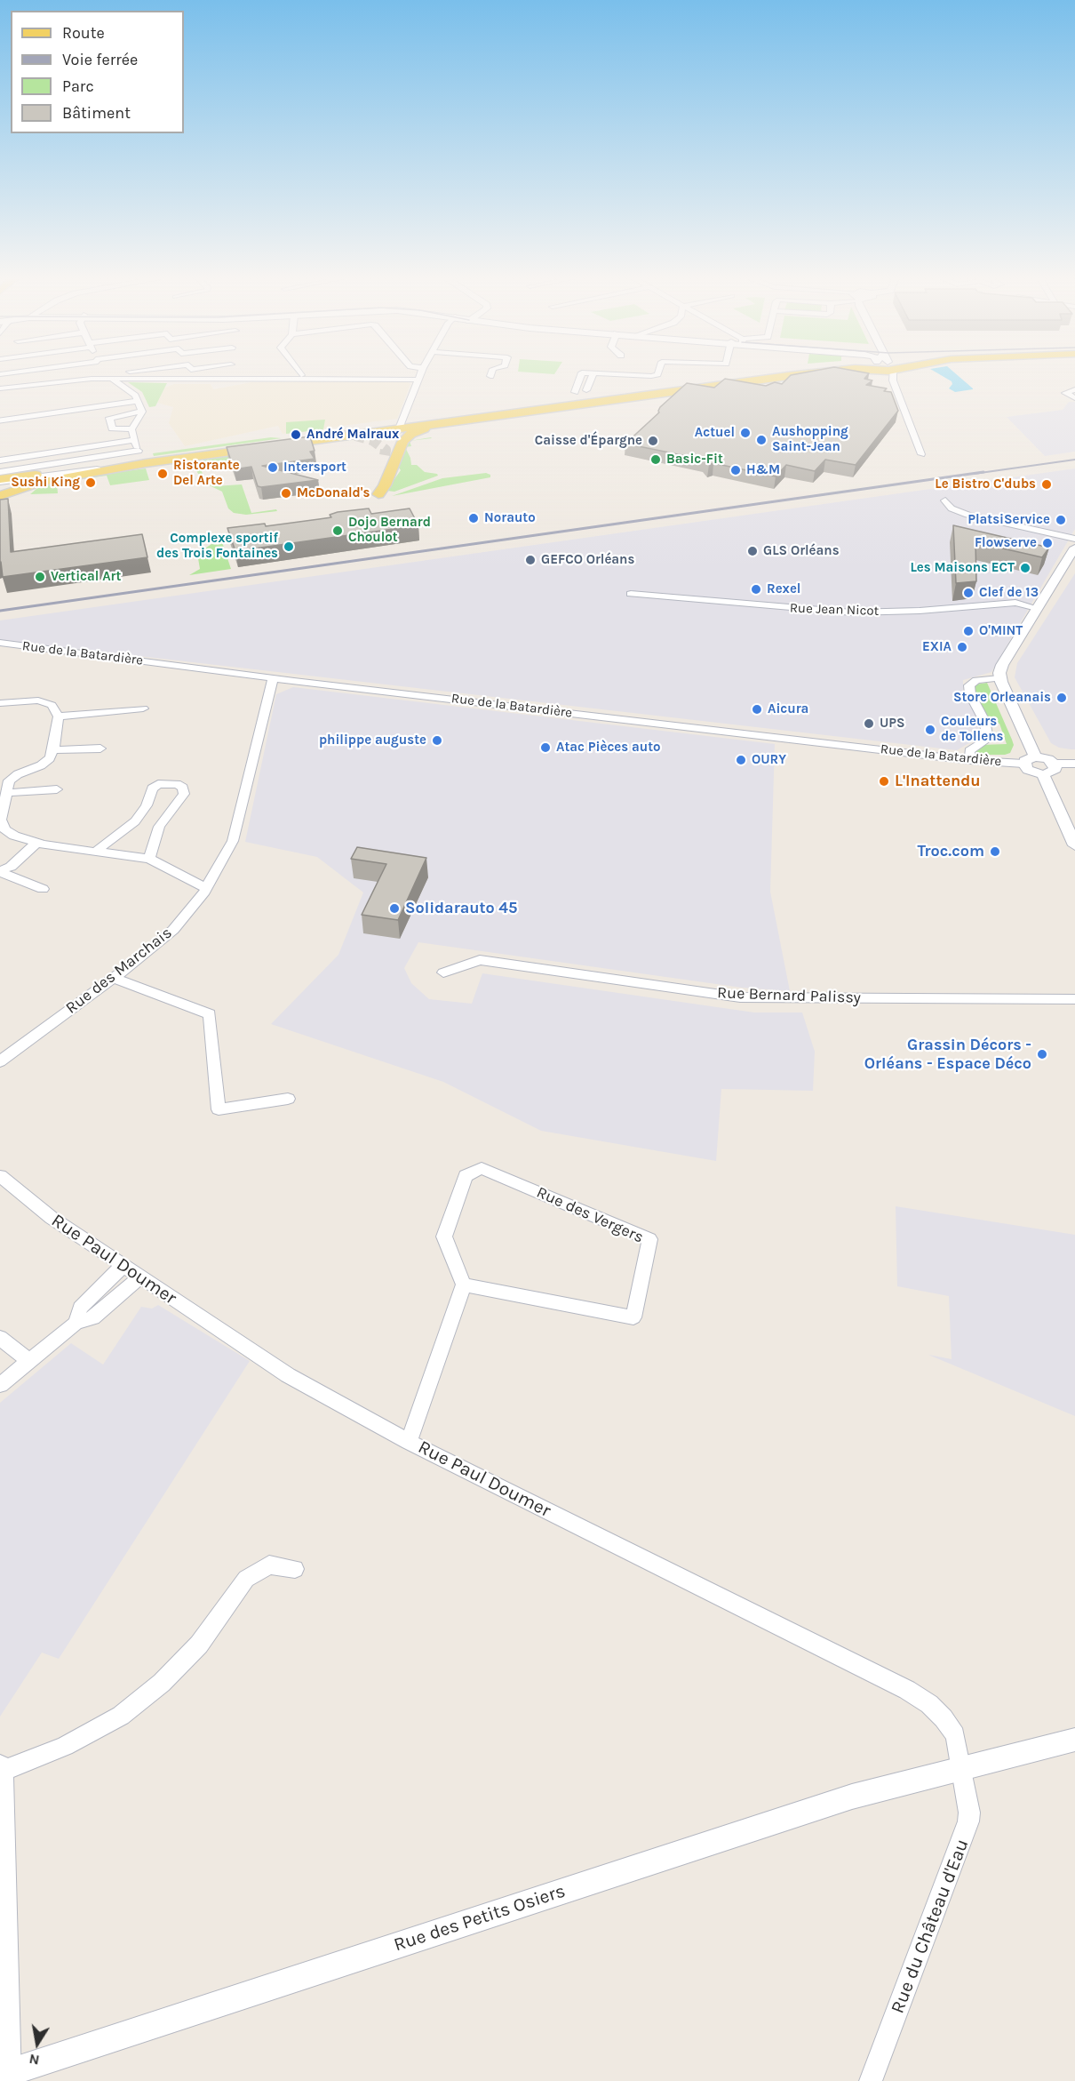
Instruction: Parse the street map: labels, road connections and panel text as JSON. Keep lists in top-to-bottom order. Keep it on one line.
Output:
{"streets":{"street":["Rue Jean Nicot","Rue de la Batardière","Rue des Marchais","Rue Bernard Palissy","Rue des Vergers","Rue Paul Doumer","Rue des Petits Osiers","Rue du Château d'Eau"]},"crossings":[["Rue de la Batardière","Rue des Marchais"],["Rue Paul Doumer","Rue des Petits Osiers"],["Rue Paul Doumer","Rue du Château d'Eau"],["Rue des Petits Osiers","Rue du Château d'Eau"]],"places":["Actuel","André Malraux","Aushopping Saint-Jean","Caisse d'Épargne","Basic-Fit","Intersport","H&M","Ristorante Del Arte","Sushi King","Le Bistro C'dubs","McDonald's","Norauto","PlatsiService","Dojo Bernard Choulot","Flowserve","Complexe sportif des Trois Fontaines","GLS Orléans","GEFCO Orléans","Les Maisons ECT","Vertical Art","Rexel","Clef de 13","O'MINT","EXIA","Store Orleanais","Aicura","UPS","Couleurs de Tollens","philippe auguste","Atac Pièces auto","OURY","L'Inattendu","Troc.com","Solidarauto 45","Grassin Décors - Orléans - Espace Déco"],"legend":["Route","Voie ferrée","Parc","Bâtiment"],"north":"bottom"}
